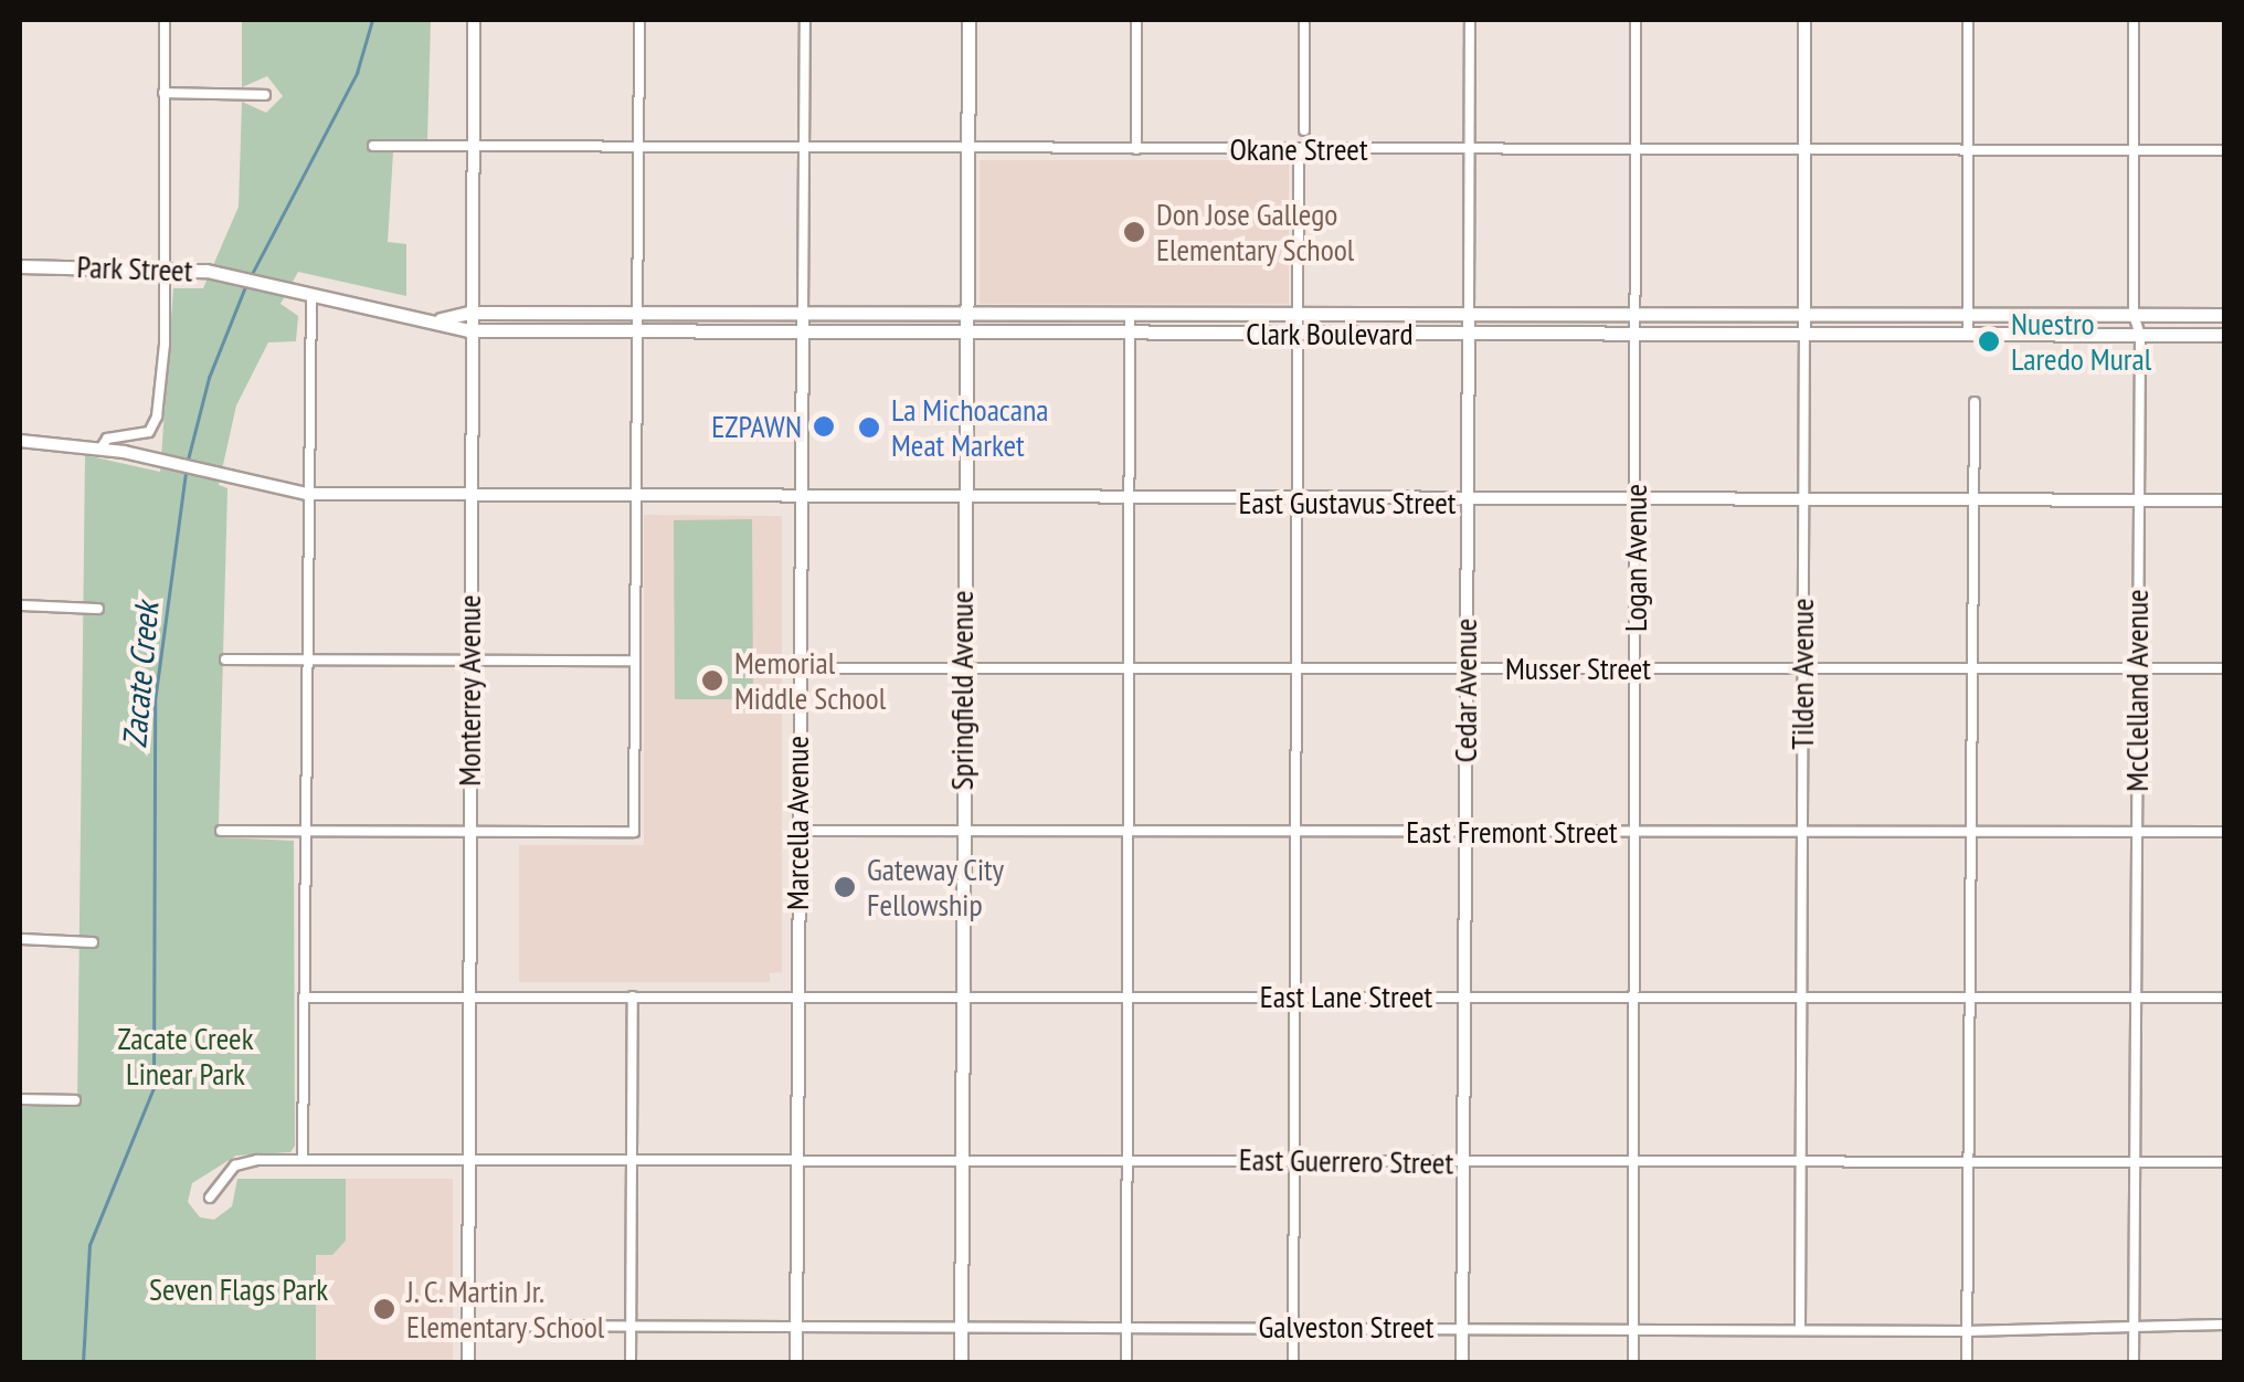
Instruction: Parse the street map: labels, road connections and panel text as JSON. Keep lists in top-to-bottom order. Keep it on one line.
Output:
{"streets":{"main road":["Park Street","Clark Boulevard","Springfield Avenue"],"street":["Okane Street","East Gustavus Street","Logan Avenue","Musser Street","Tilden Avenue","Monterrey Avenue","Cedar Avenue","McClelland Avenue","Marcella Avenue","East Fremont Street","East Lane Street","East Guerrero Street","Galveston Street"]},"crossings":[["Okane Street","Logan Avenue"],["Okane Street","Tilden Avenue"],["Okane Street","Monterrey Avenue"],["Okane Street","Springfield Avenue"],["Okane Street","Cedar Avenue"],["Okane Street","McClelland Avenue"],["Okane Street","Marcella Avenue"],["Park Street","Clark Boulevard"],["Clark Boulevard","Logan Avenue"],["Clark Boulevard","Tilden Avenue"],["Clark Boulevard","Monterrey Avenue"],["Clark Boulevard","Springfield Avenue"],["Clark Boulevard","Cedar Avenue"],["Clark Boulevard","McClelland Avenue"],["Clark Boulevard","Marcella Avenue"],["East Gustavus Street","Logan Avenue"],["East Gustavus Street","Tilden Avenue"],["East Gustavus Street","Monterrey Avenue"],["East Gustavus Street","Springfield Avenue"],["East Gustavus Street","Cedar Avenue"],["East Gustavus Street","McClelland Avenue"],["East Gustavus Street","Marcella Avenue"],["Logan Avenue","Musser Street"],["Logan Avenue","East Fremont Street"],["Logan Avenue","East Lane Street"],["Logan Avenue","East Guerrero Street"],["Logan Avenue","Galveston Street"],["Musser Street","Tilden Avenue"],["Musser Street","Springfield Avenue"],["Musser Street","Cedar Avenue"],["Musser Street","McClelland Avenue"],["Musser Street","Marcella Avenue"],["Tilden Avenue","East Fremont Street"],["Tilden Avenue","East Lane Street"],["Tilden Avenue","East Guerrero Street"],["Tilden Avenue","Galveston Street"],["Monterrey Avenue","East Lane Street"],["Monterrey Avenue","East Guerrero Street"],["Monterrey Avenue","Galveston Street"],["Springfield Avenue","East Fremont Street"],["Springfield Avenue","East Lane Street"],["Springfield Avenue","East Guerrero Street"],["Springfield Avenue","Galveston Street"],["Cedar Avenue","East Fremont Street"],["Cedar Avenue","East Lane Street"],["Cedar Avenue","East Guerrero Street"],["Cedar Avenue","Galveston Street"],["McClelland Avenue","East Fremont Street"],["McClelland Avenue","East Lane Street"],["McClelland Avenue","East Guerrero Street"],["McClelland Avenue","Galveston Street"],["Marcella Avenue","East Fremont Street"],["Marcella Avenue","East Lane Street"],["Marcella Avenue","East Guerrero Street"],["Marcella Avenue","Galveston Street"]],"water":["Zacate Creek"],"parks":["Zacate Creek Linear Park","Seven Flags Park"],"places":["Don Jose Gallego Elementary School","Nuestro Laredo Mural","EZPAWN","La Michoacana Meat Market","Memorial Middle School","Gateway City Fellowship","J. C. Martin Jr. Elementary School"]}
